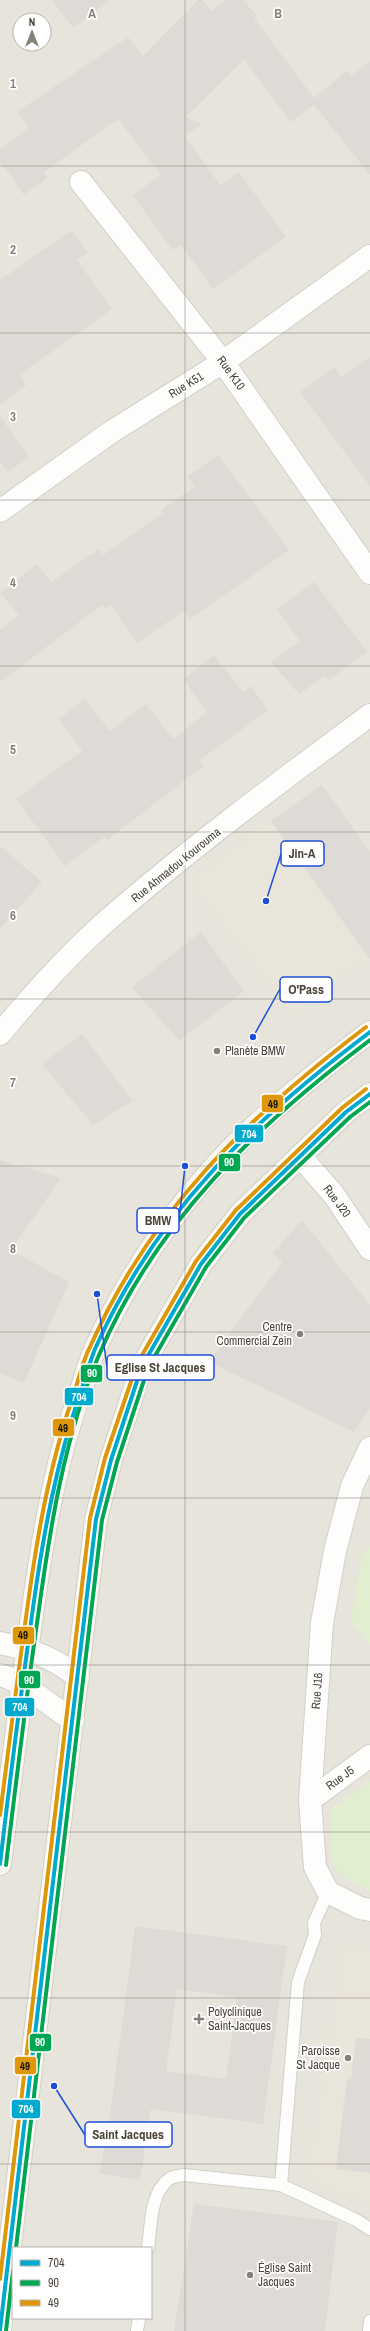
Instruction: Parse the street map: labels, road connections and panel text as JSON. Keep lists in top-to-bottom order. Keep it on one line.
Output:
{"streets":{"street":["Rue K10","Rue K51","Rue Ahmadou Kourouma","Rue J20","Rue J16","Rue J5"]},"crossings":[["Rue K10","Rue K51"],["Rue J16","Rue J5"]],"places":{"other":["Jin-A","O'Pass","Planète BMW","BMW","Eglise St Jacques","Centre Commercial Zein","Paroisse St Jacque","Saint Jacques","Église Saint Jacques"],"health":["Polyclinique Saint-Jacques"]},"lines":["transit line 49","transit line 704","transit line 90"],"legend":["704","90","49"],"north":"top","grid":{"columns":["A","B"],"rows":["1","2","3","4","5","6","7","8","9"]}}
